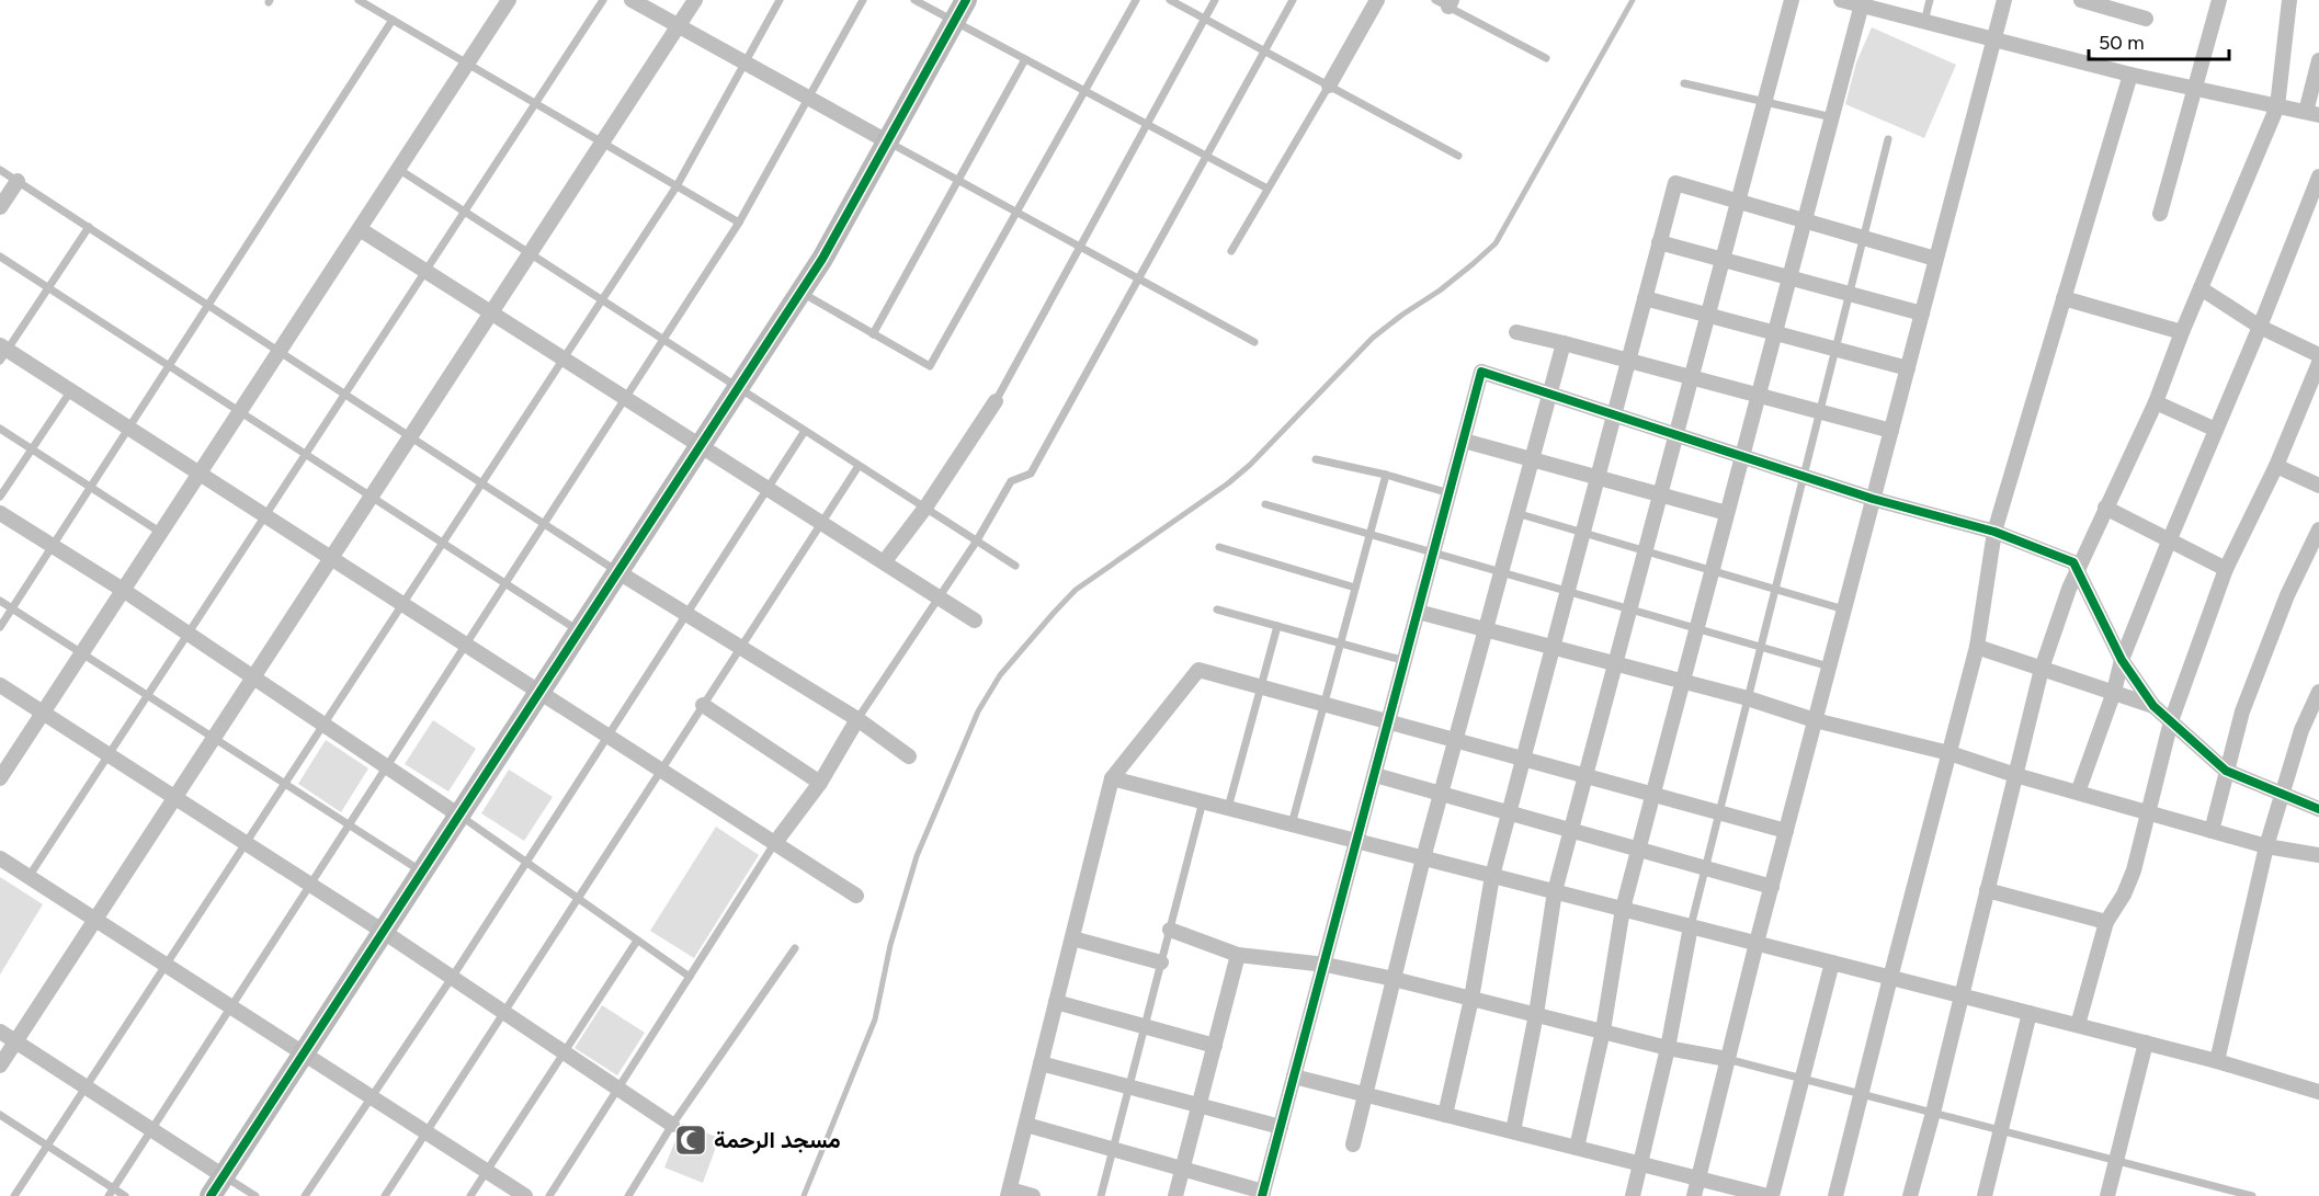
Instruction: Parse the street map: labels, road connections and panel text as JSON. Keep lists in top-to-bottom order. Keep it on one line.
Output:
{"places":{"mosque":["مسجد الرحمة"]},"scale_bar":"50 m"}
